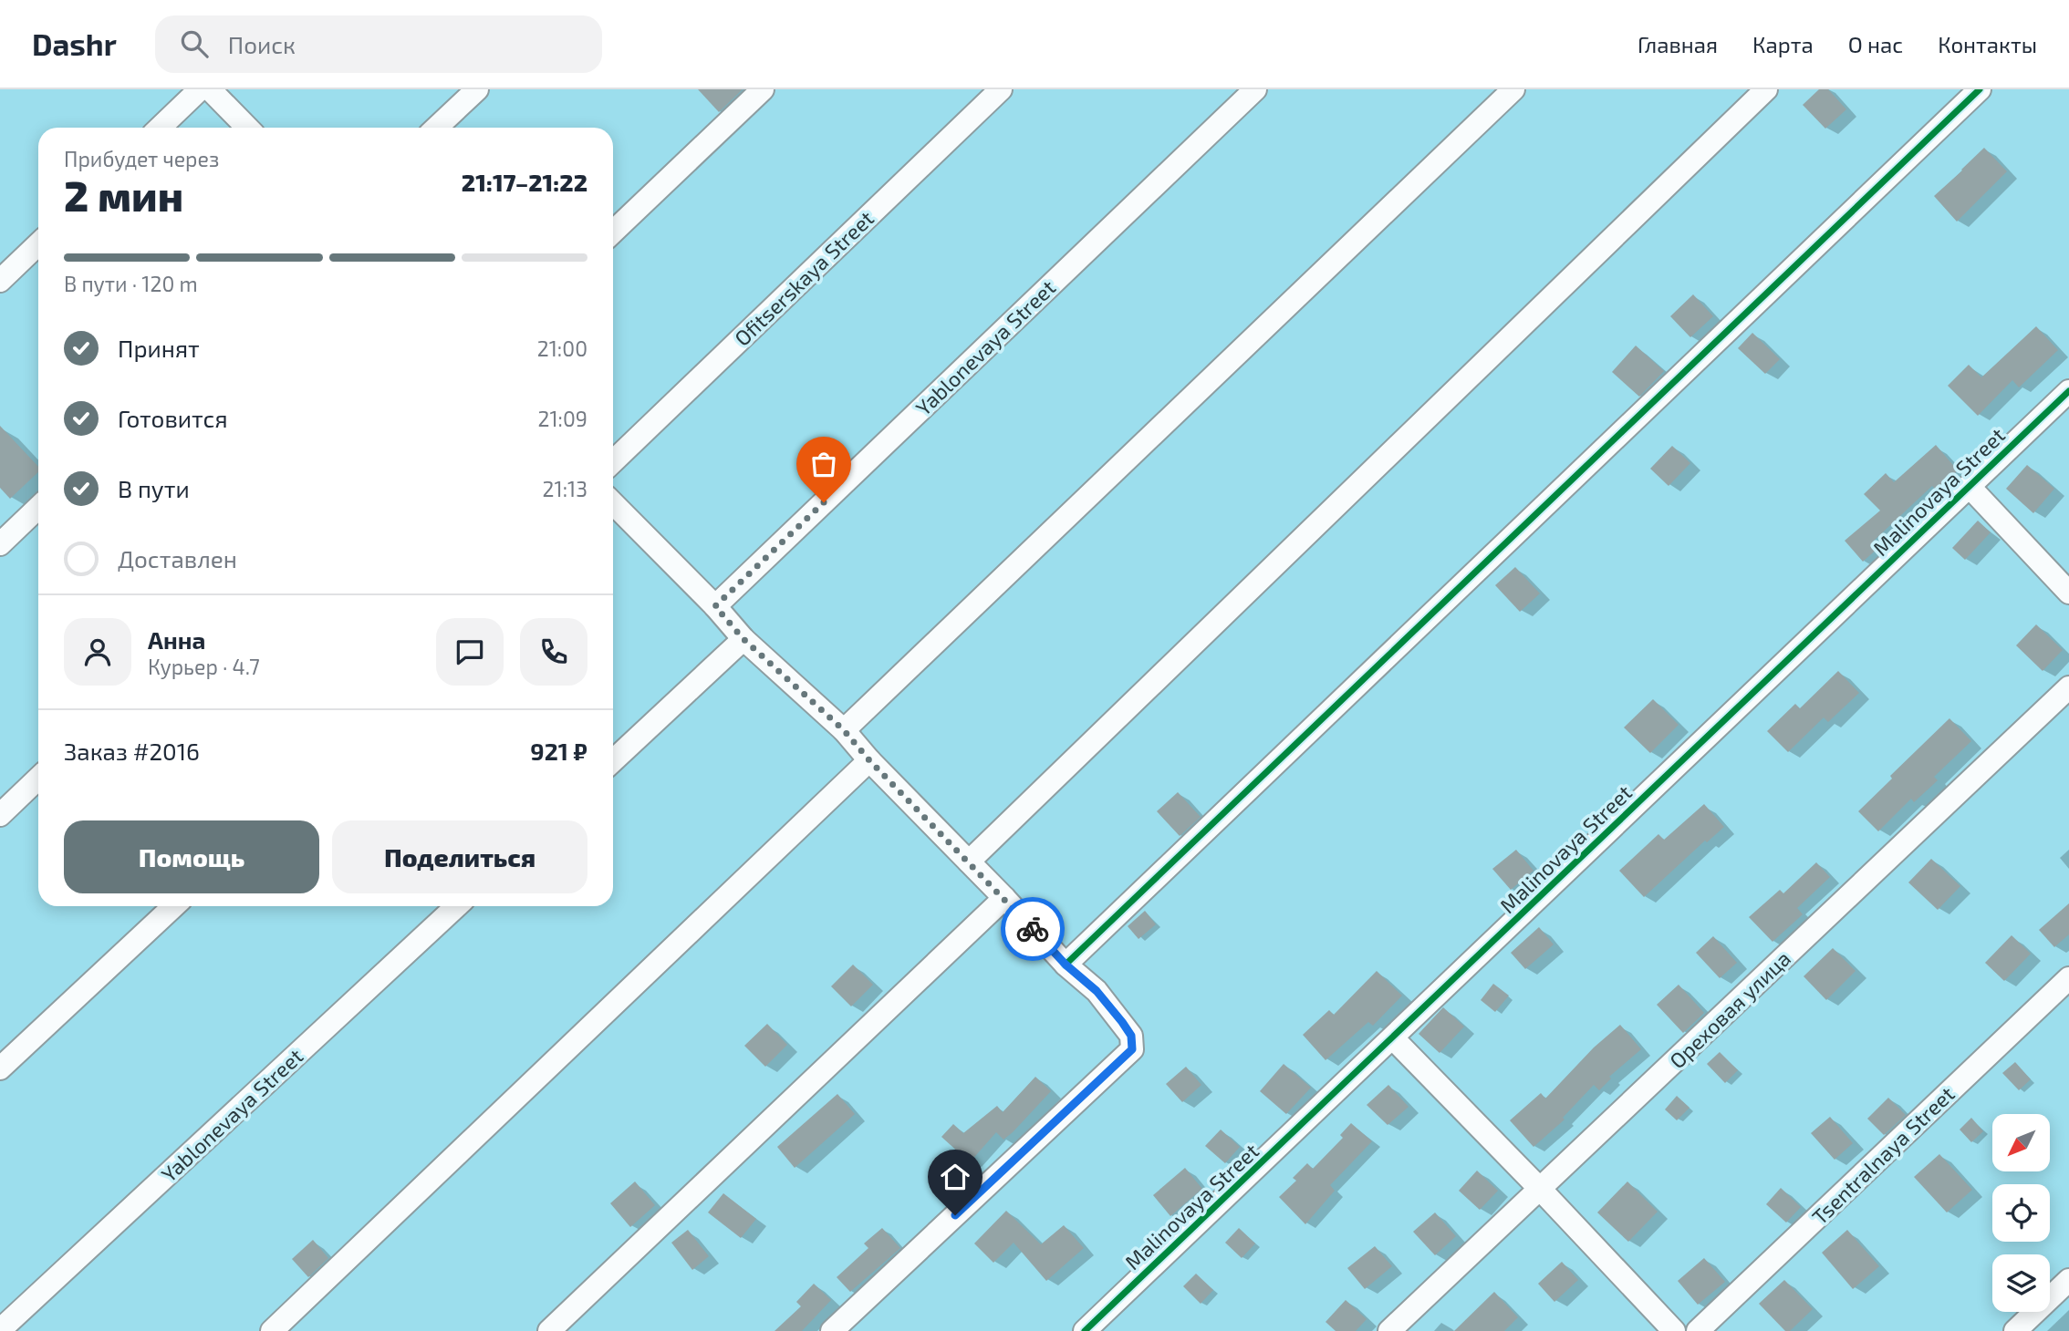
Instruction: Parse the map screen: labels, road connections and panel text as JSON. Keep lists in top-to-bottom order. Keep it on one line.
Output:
{"streets":{"street":["Ofitserskaya Street","Yablonevaya Street","Malinovaya Street","Ореховая улица","Tsentralnaya Street"]},"north":"bottom left","page":{"header":"Dashr","search":"Поиск","nav":["Главная","Карта","О нас","Контакты"],"heading":["2 мин","Прибудет через","21:17–21:22"],"panel":["Анна","Курьер · 4.7","Заказ #2016","921 ₽"],"bar":"В пути · 120 m","list":[["Принят","21:00"],["Готовится","21:09"],["В пути","21:13"],"Доставлен"],"buttons":["Помощь","Поделиться"]}}
